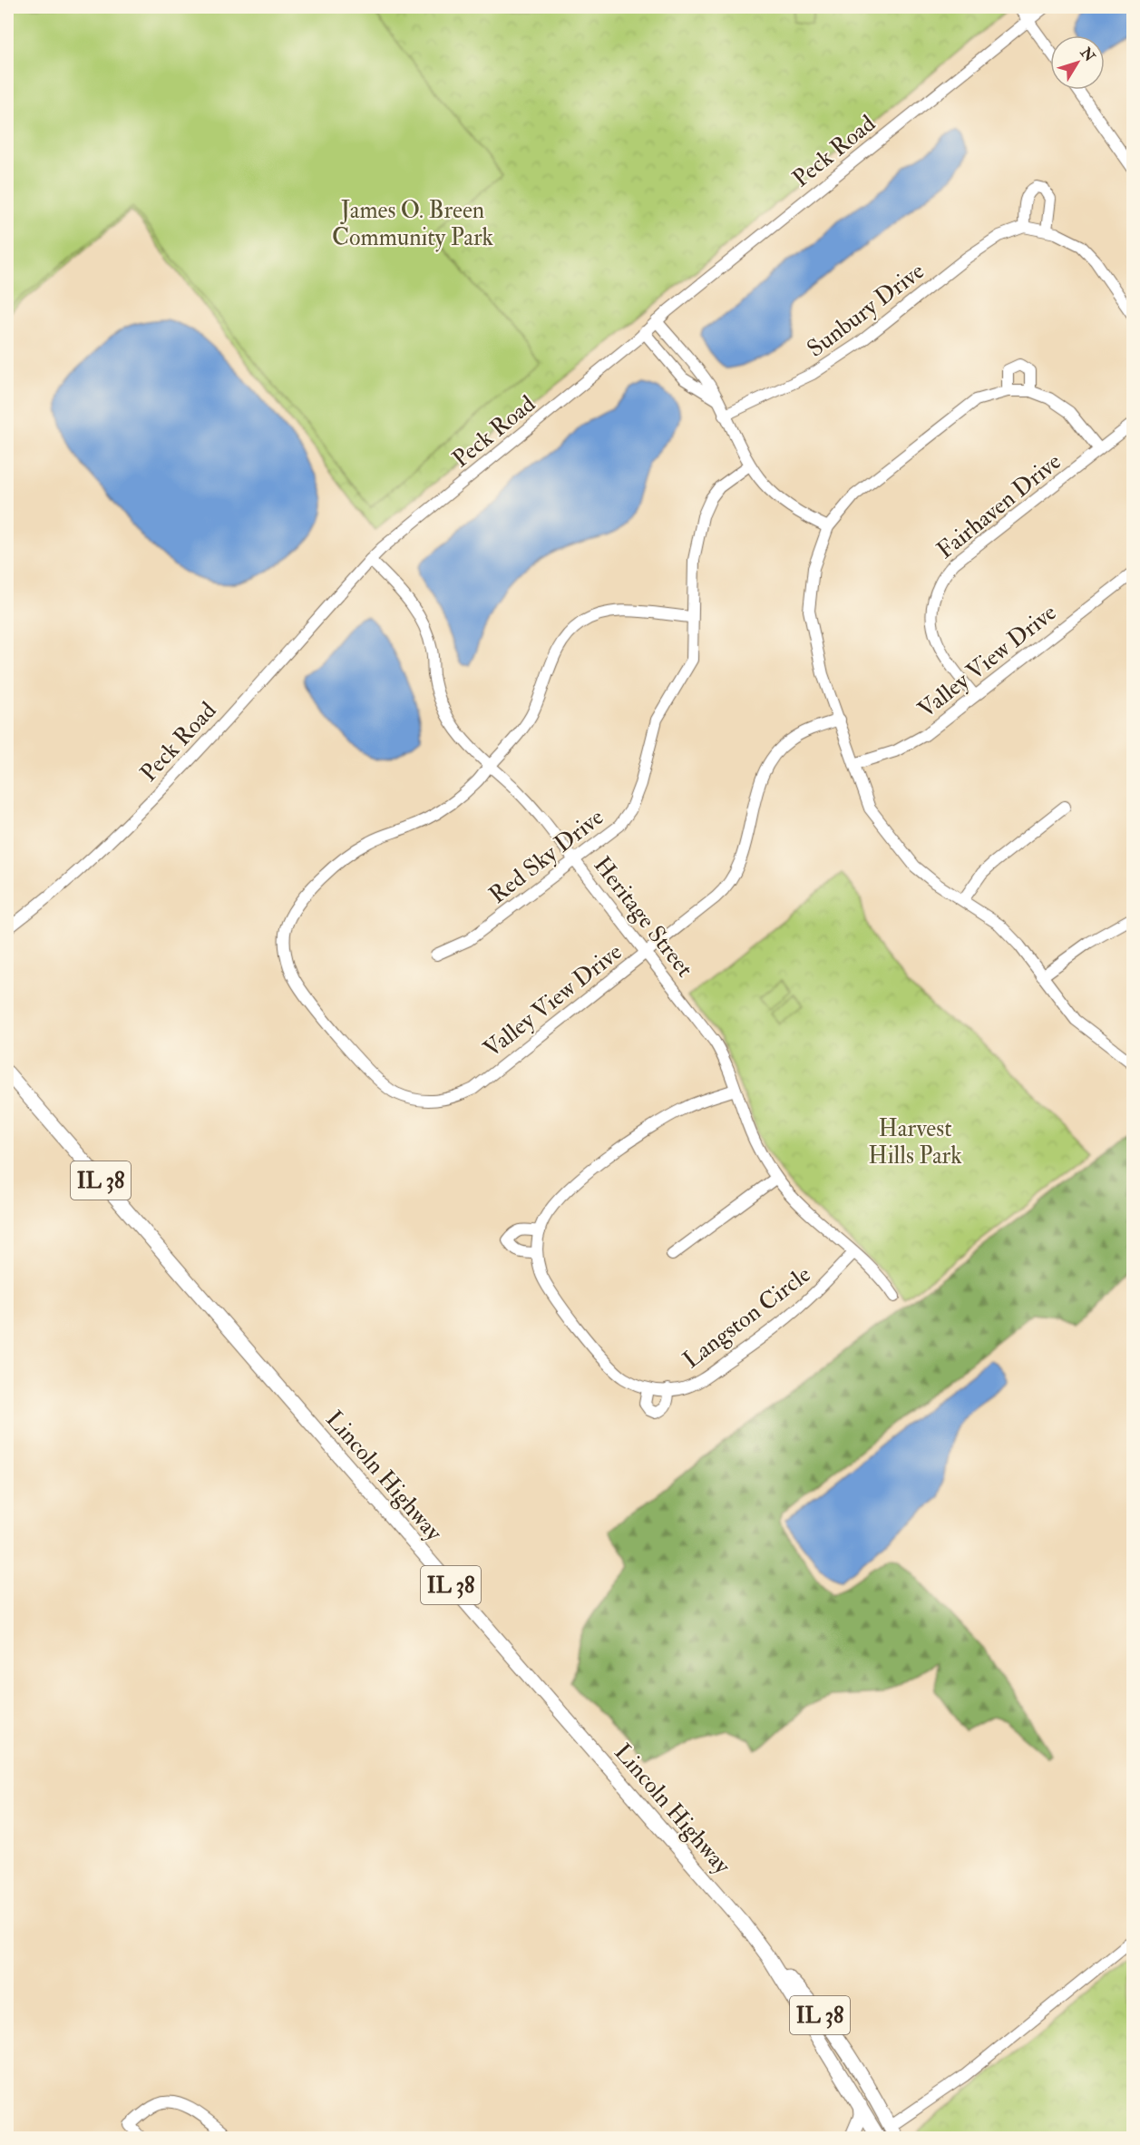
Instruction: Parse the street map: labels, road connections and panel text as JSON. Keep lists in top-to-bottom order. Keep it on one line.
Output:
{"streets":{"main road":["IL 38","Lincoln Highway"],"street":["Peck Road","Sunbury Drive","Fairhaven Drive","Valley View Drive","Red Sky Drive","Heritage Street","Langston Circle"]},"crossings":[["Peck Road","Heritage Street"],["Fairhaven Drive","Valley View Drive"],["Valley View Drive","Red Sky Drive"],["Valley View Drive","Heritage Street"],["Red Sky Drive","Heritage Street"],["Heritage Street","Langston Circle"]],"parks":["James O. Breen Community Park","Harvest Hills Park"],"north":"top right"}
